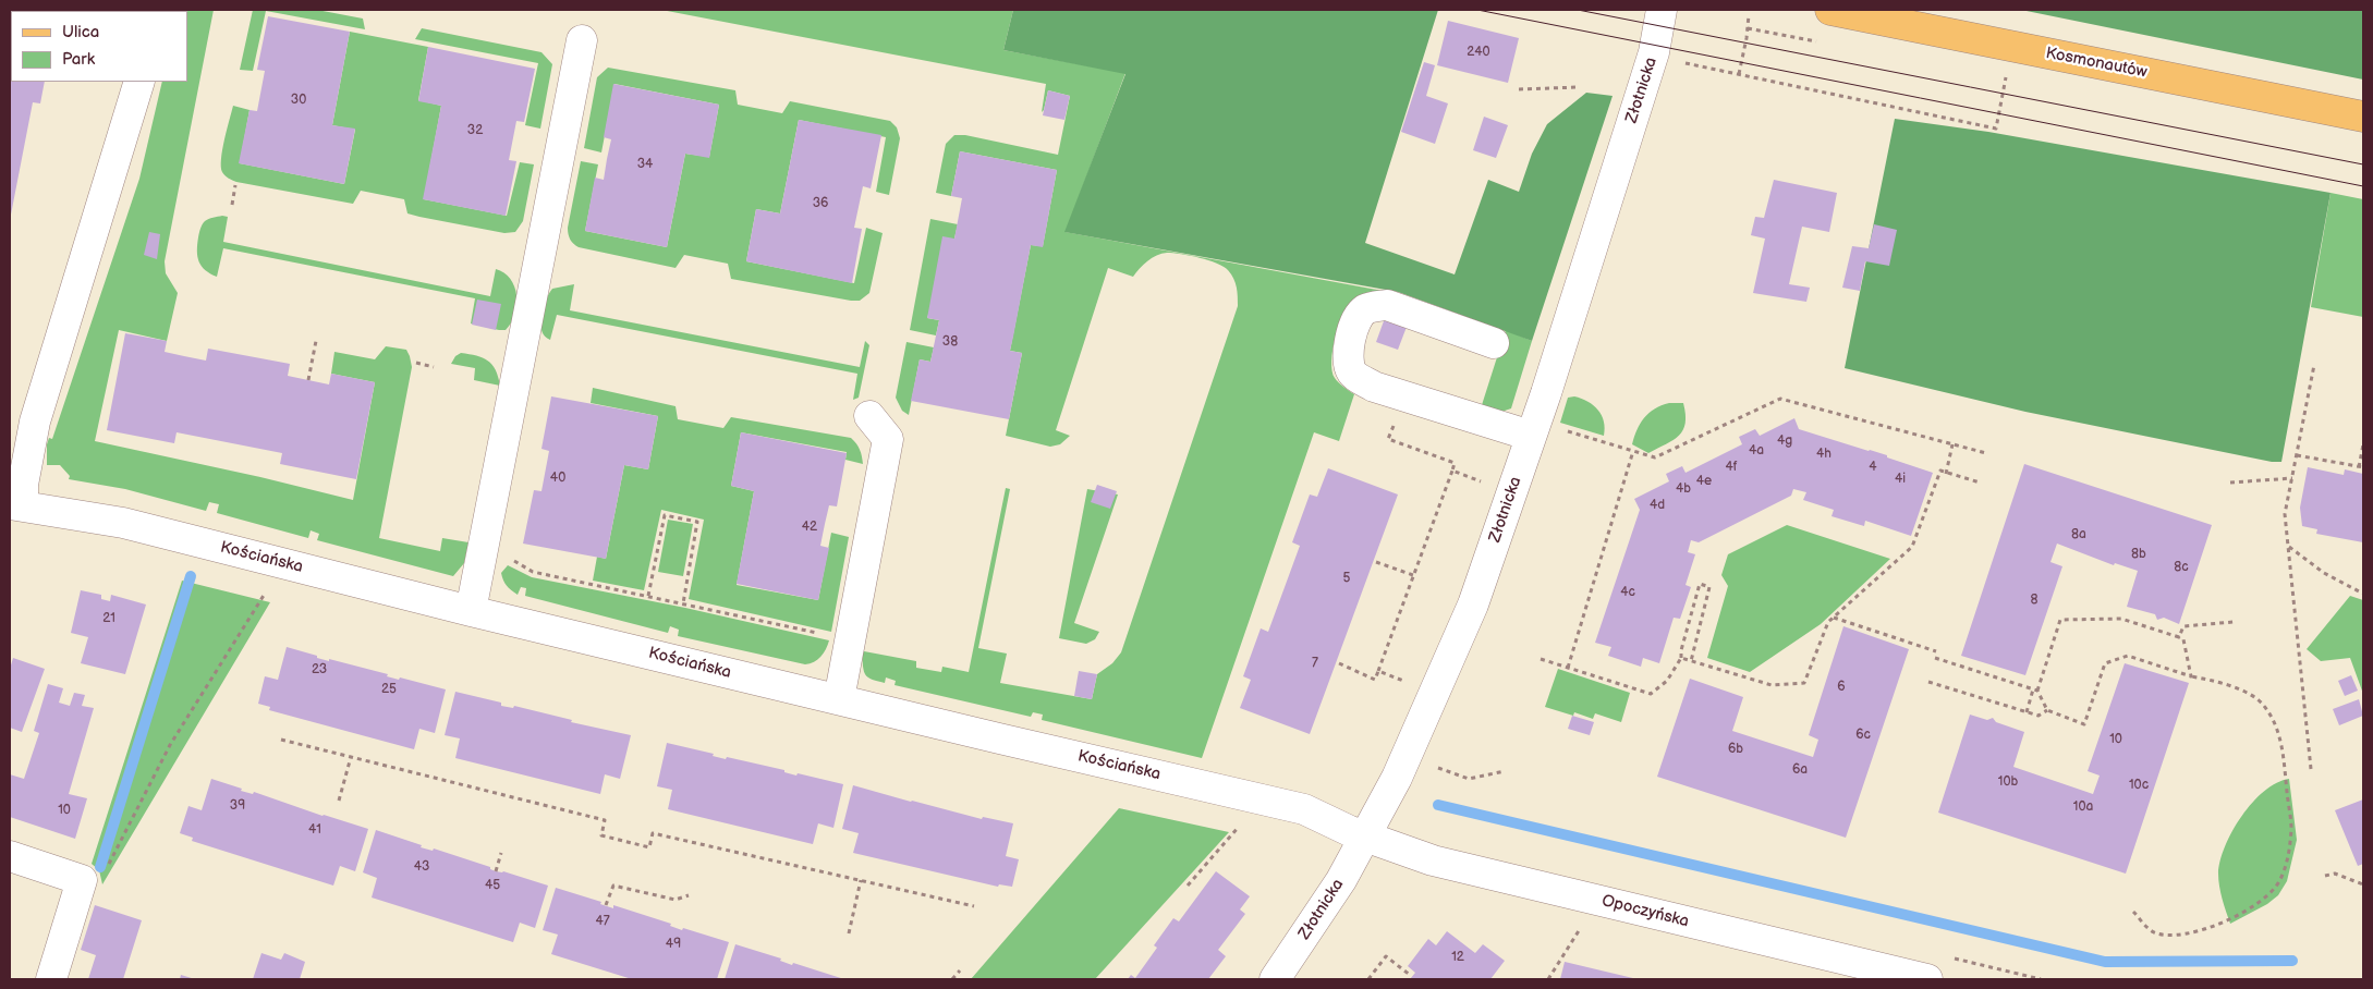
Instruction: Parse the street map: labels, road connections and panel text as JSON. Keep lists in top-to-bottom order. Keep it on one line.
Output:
{"streets":{"main road":["Kosmonautów"],"street":["Złotnicka","Kościańska","Opoczyńska"]},"crossings":[["Złotnicka","Kościańska"],["Złotnicka","Opoczyńska"],["Kościańska","Opoczyńska"]],"house_numbers":["240","30","32","34","36","38","4g","4a","4h","4f","4","40","4i","4e","4b","4d","42","8a","8b","8c","5","4c","8","21","7","23","6","25","6c","10","6b","6a","10b","10c","39","10a","10","41","43","45","47","49","12"],"legend":["Ulica","Park"]}
